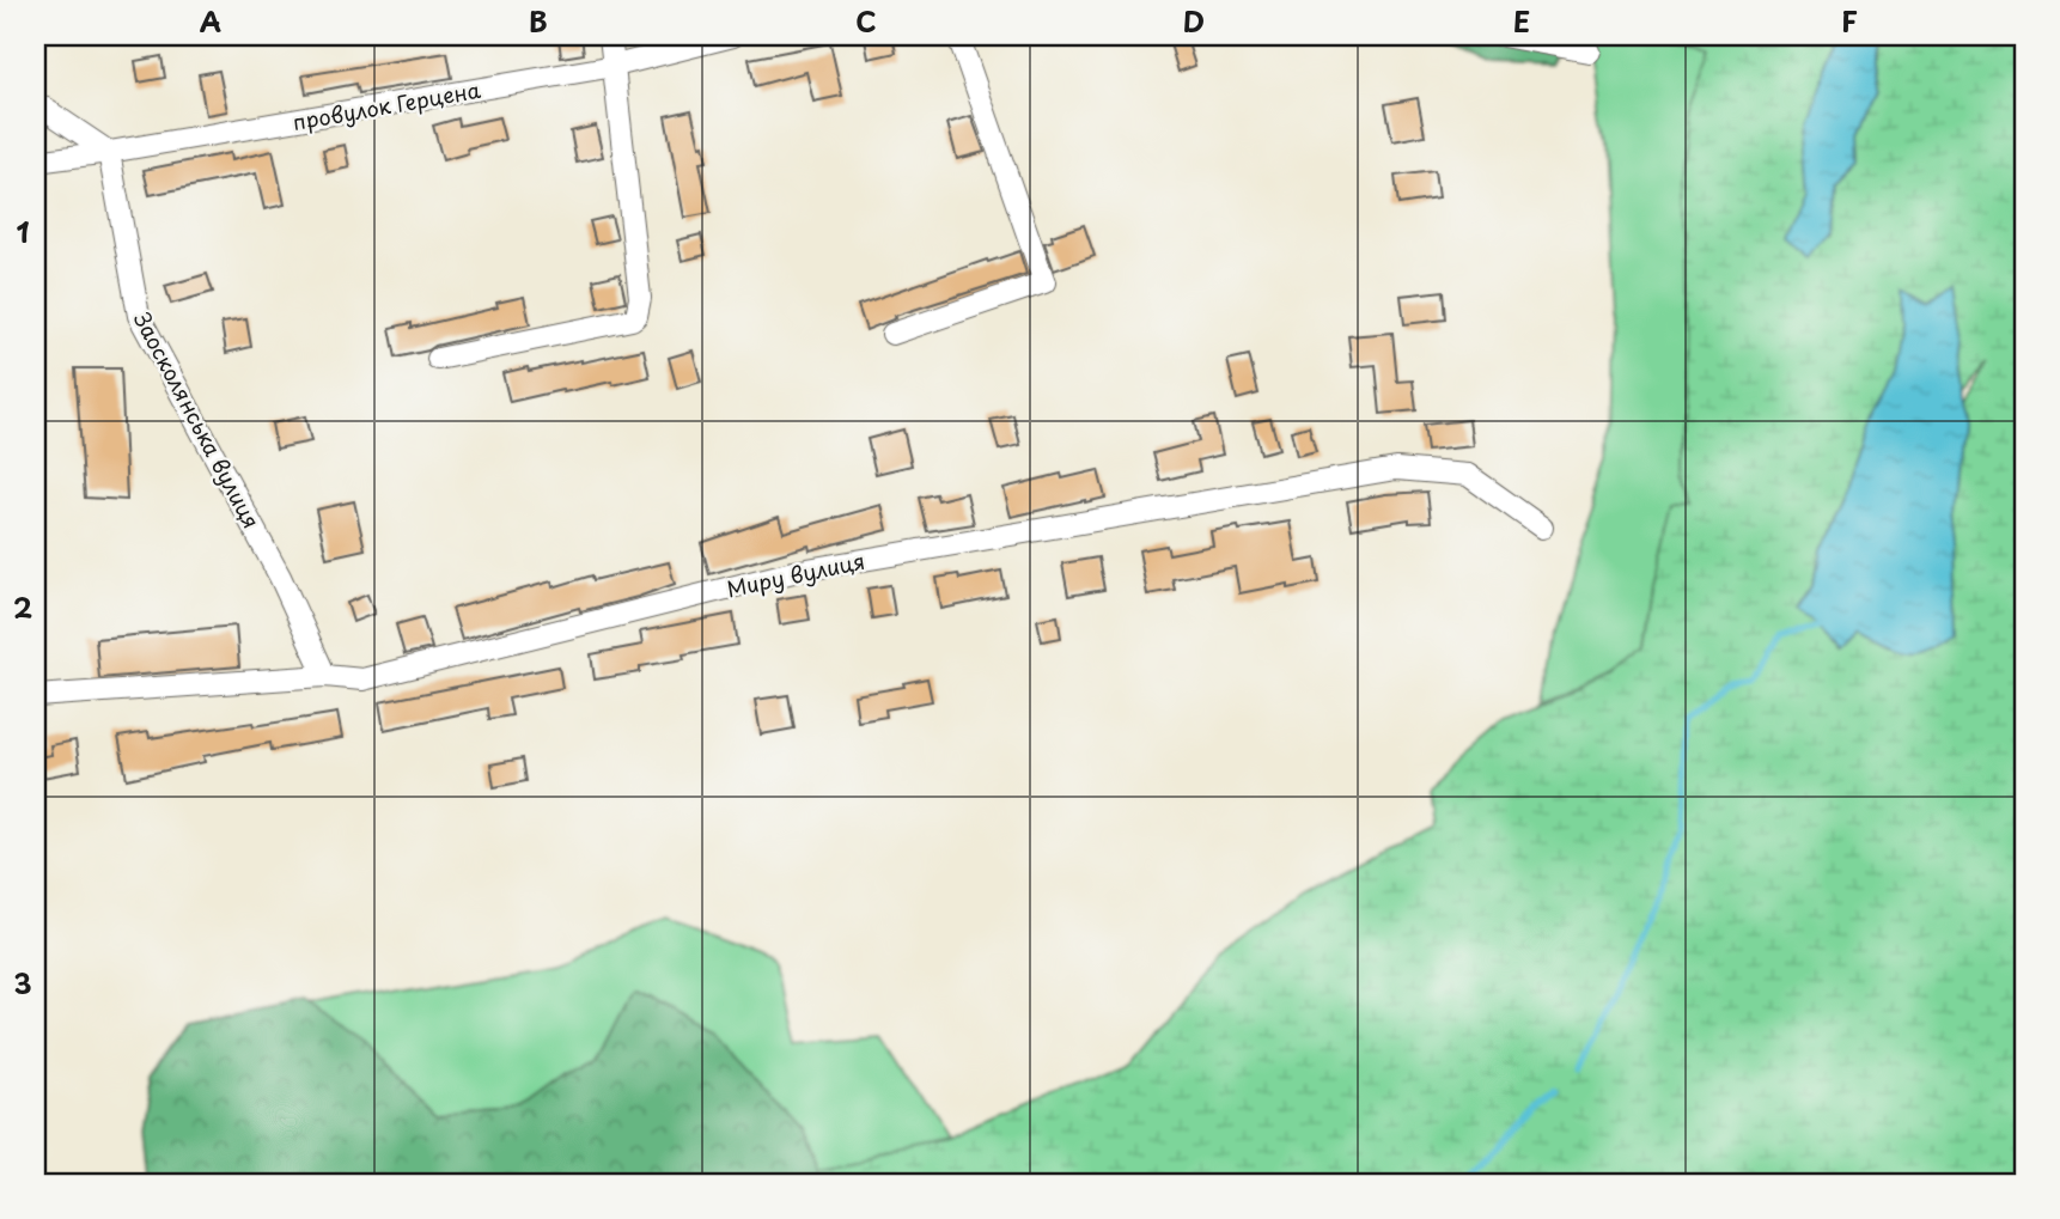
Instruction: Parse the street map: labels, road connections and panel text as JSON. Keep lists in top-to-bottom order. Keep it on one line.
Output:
{"streets":{"street":["провулок Герцена","Заосколянська вулиця","Миру вулиця"]},"crossings":[["провулок Герцена","Заосколянська вулиця"],["Заосколянська вулиця","Миру вулиця"]],"grid":{"columns":["A","B","C","D","E","F"],"rows":["1","2","3"]}}
